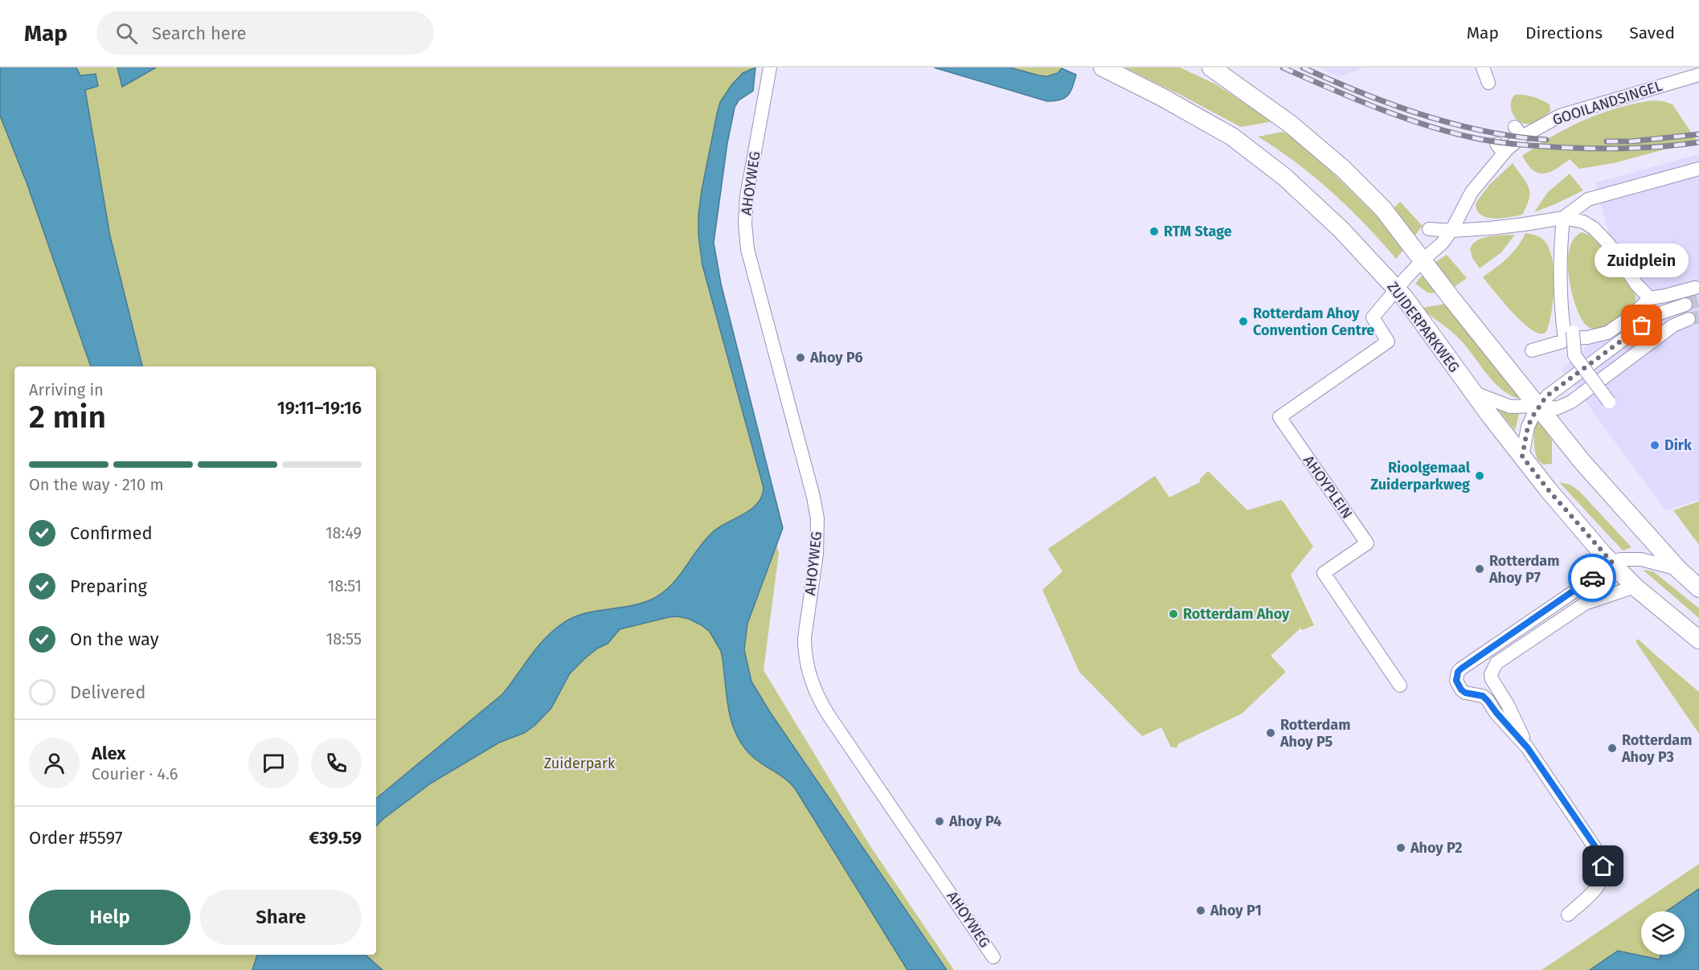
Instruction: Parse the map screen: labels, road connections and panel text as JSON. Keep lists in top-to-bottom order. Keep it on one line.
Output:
{"streets":{"main road":["ZUIDERPARKWEG"],"street":["GOOILANDSINGEL","AHOYWEG","AHOYPLEIN"]},"crossings":[["GOOILANDSINGEL","ZUIDERPARKWEG"],["GOOILANDSINGEL","AHOYPLEIN"]],"parks":["Zuiderpark"],"places":["RTM Stage","Rotterdam Ahoy Convention Centre","Zuidplein","Ahoy P6","Dirk","Rioolgemaal Zuiderparkweg","Rotterdam Ahoy P7","Rotterdam Ahoy","Rotterdam Ahoy P5","Rotterdam Ahoy P3","Ahoy P4","Ahoy P2","Ahoy P1"],"page":{"header":"Map","search":"Search here","nav":["Map","Directions","Saved"],"bubble":"Zuidplein","heading":["2 min","Arriving in","19:11–19:16"],"panel":["Alex","Courier · 4.6","Order #5597","€39.59"],"bar":"On the way · 210 m","list":[["Confirmed","18:49"],["Preparing","18:51"],["On the way","18:55"],"Delivered"],"buttons":["Help","Share"]}}
